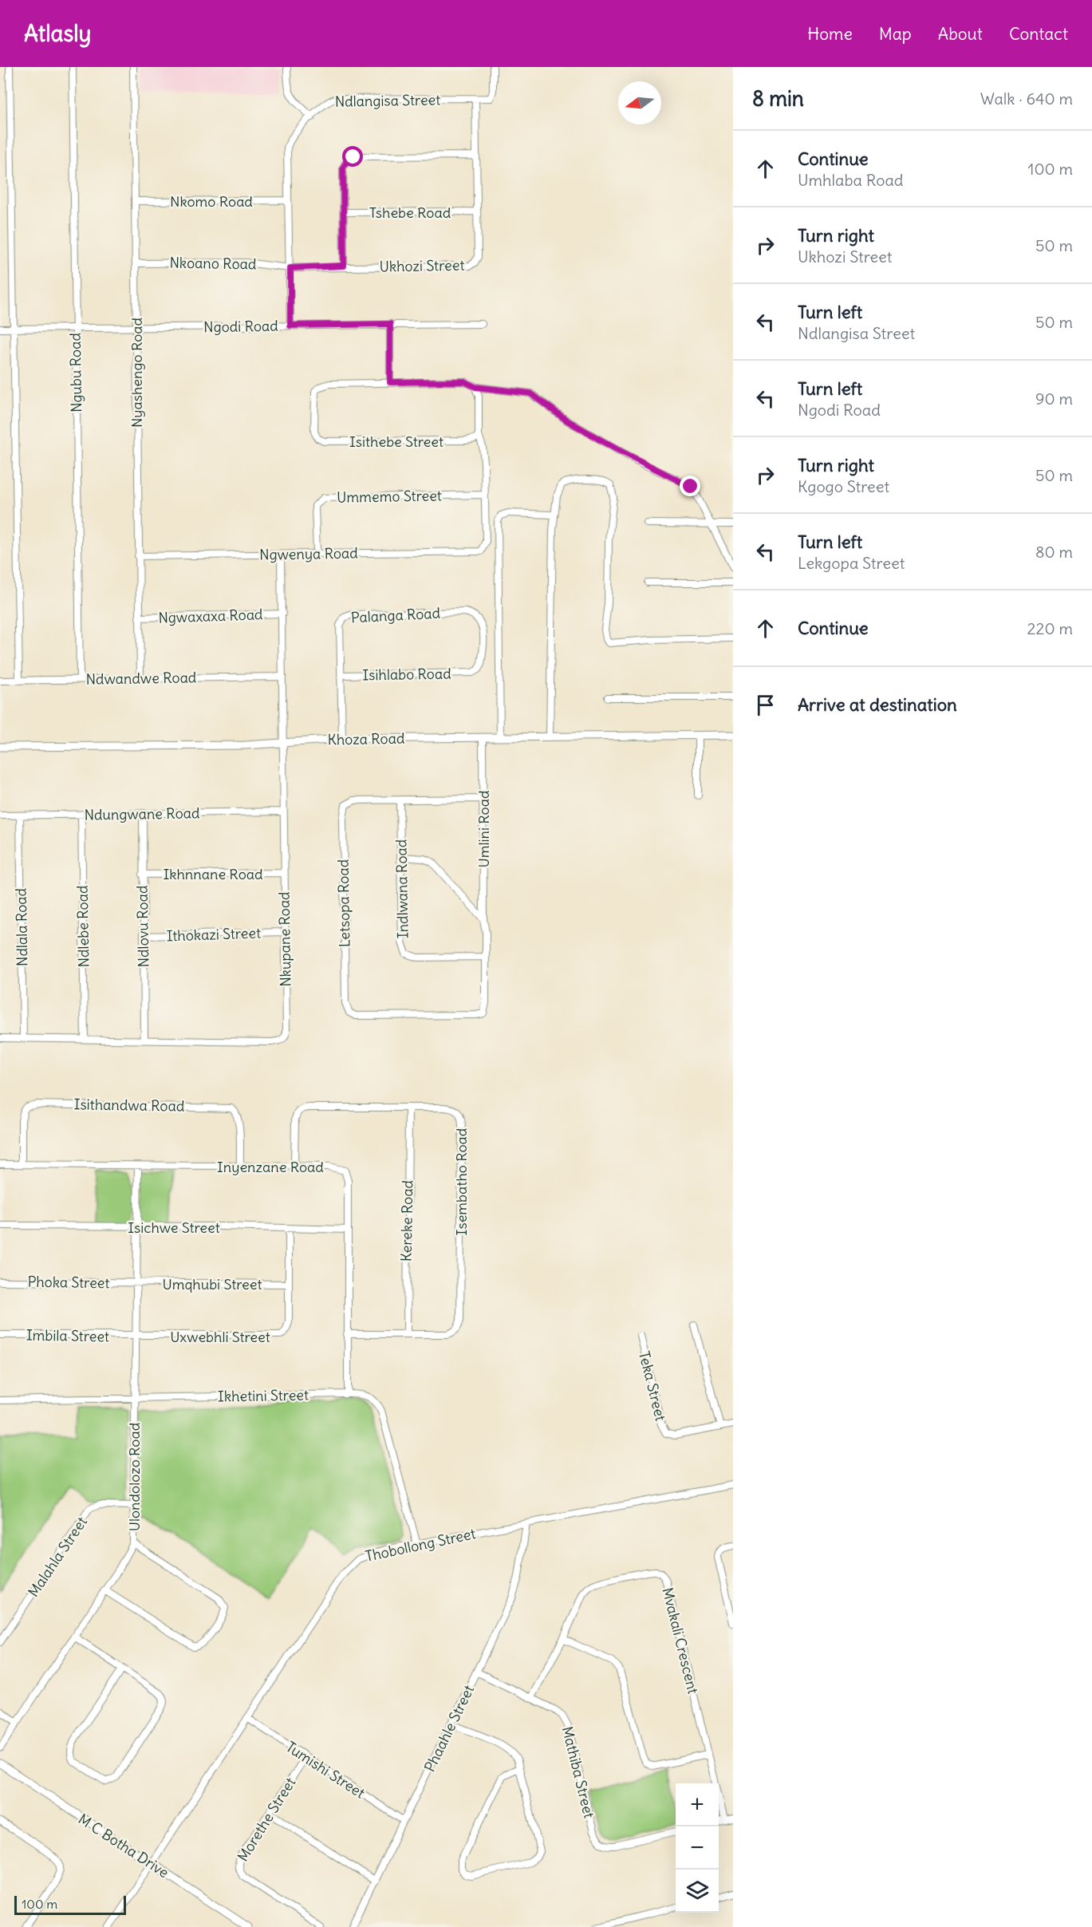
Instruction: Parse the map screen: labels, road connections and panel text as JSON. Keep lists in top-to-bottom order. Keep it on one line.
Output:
{"streets":{"street":["Ndlangisa Street","Nkomo Road","Tshebe Road","Nkoano Road","Ukhozi Street","Ngodi Road","Ngubu Road","Nyashengo Road","Isithebe Street","Ummemo Street","Ngwenya Road","Palanga Road","Ngwaxaxa Road","Isihlabo Road","Ndwandwe Road","Khoza Road","Ndungwane Road","Umlini Road","Ikhnnane Road","Indlwana Road","Letsopa Road","Ndlebe Road","Ndlovu Road","Ndlala Road","Ithokazi Street","Nkupane Road","Isithandwa Road","Inyenzane Road","Isembatho Road","Kereke Road","Isichwe Street","Phoka Street","Umqhubi Street","Imbila Street","Uxwebhli Street","Teka Street","Ikhetini Street","Ulondolozo Road","Thobollong Street","Malahla Street","Mvakali Crescent","Phaahle Street","Tumishi Street","Mathiba Street","Morethe Street","M C Botha Drive"]},"crossings":[["Ndlangisa Street","Nkomo Road"],["Ndlangisa Street","Nkoano Road"],["Ndlangisa Street","Ukhozi Street"],["Ndlangisa Street","Ngodi Road"],["Nkomo Road","Nyashengo Road"],["Tshebe Road","Ukhozi Street"],["Nkoano Road","Ukhozi Street"],["Nkoano Road","Nyashengo Road"],["Ngodi Road","Ngubu Road"],["Ngodi Road","Nyashengo Road"],["Ngubu Road","Ndwandwe Road"],["Nyashengo Road","Ngwenya Road"],["Nyashengo Road","Ngwaxaxa Road"],["Nyashengo Road","Ndwandwe Road"],["Ummemo Street","Ngwenya Road"],["Ngwenya Road","Nkupane Road"],["Palanga Road","Isihlabo Road"],["Palanga Road","Khoza Road"],["Ngwaxaxa Road","Nkupane Road"],["Ndwandwe Road","Nkupane Road"],["Khoza Road","Umlini Road"],["Khoza Road","Nkupane Road"],["Ndungwane Road","Ndlebe Road"],["Ndungwane Road","Ndlovu Road"],["Ndungwane Road","Ndlala Road"],["Ndungwane Road","Nkupane Road"],["Umlini Road","Indlwana Road"],["Umlini Road","Letsopa Road"],["Ikhnnane Road","Ndlovu Road"],["Ikhnnane Road","Nkupane Road"],["Indlwana Road","Letsopa Road"],["Ndlebe Road","Nkupane Road"],["Ndlovu Road","Ithokazi Street"],["Ndlovu Road","Nkupane Road"],["Ndlala Road","Nkupane Road"],["Ithokazi Street","Nkupane Road"],["Isithandwa Road","Inyenzane Road"],["Inyenzane Road","Isembatho Road"],["Inyenzane Road","Isichwe Street"],["Inyenzane Road","Ikhetini Street"],["Inyenzane Road","Ulondolozo Road"],["Isembatho Road","Kereke Road"],["Isichwe Street","Uxwebhli Street"],["Isichwe Street","Ulondolozo Road"],["Phoka Street","Umqhubi Street"],["Phoka Street","Ulondolozo Road"],["Umqhubi Street","Uxwebhli Street"],["Umqhubi Street","Ulondolozo Road"],["Imbila Street","Uxwebhli Street"],["Imbila Street","Ulondolozo Road"],["Uxwebhli Street","Ulondolozo Road"],["Ikhetini Street","Ulondolozo Road"],["Ikhetini Street","Thobollong Street"],["Ulondolozo Road","Malahla Street"],["Thobollong Street","Phaahle Street"],["Thobollong Street","Tumishi Street"],["Thobollong Street","M C Botha Drive"],["Mvakali Crescent","Mathiba Street"],["Phaahle Street","Tumishi Street"],["Phaahle Street","Mathiba Street"],["Tumishi Street","Morethe Street"]],"scale_bar":"100 m","north":"left","page":{"header":"Atlasly","nav":["Home","Map","About","Contact"],"heading":["8 min","Walk · 640 m"],"list":[["Continue","Umhlaba Road","100 m"],["Turn right","Ukhozi Street","50 m"],["Turn left","Ndlangisa Street","50 m"],["Turn left","Ngodi Road","90 m"],["Turn right","Kgogo Street","50 m"],["Turn left","Lekgopa Street","80 m"],["Continue","220 m"],"Arrive at destination"],"map_buttons":["+","−"],"scale":"100 m"}}
